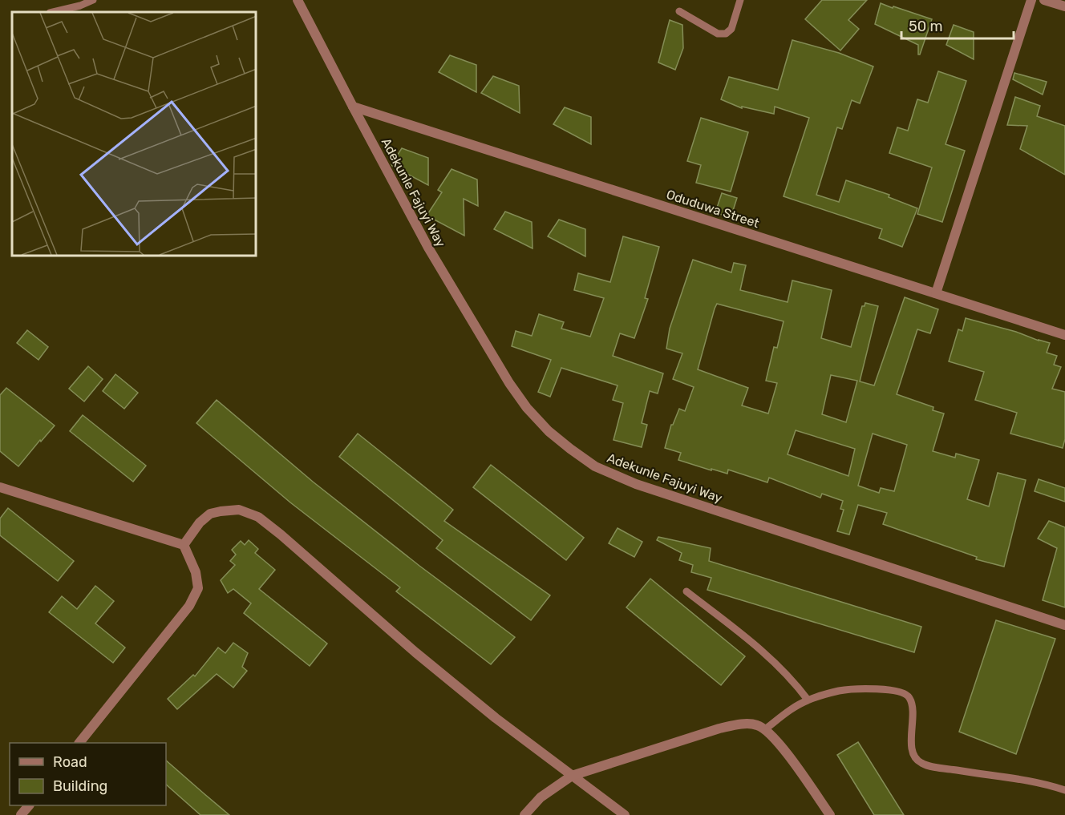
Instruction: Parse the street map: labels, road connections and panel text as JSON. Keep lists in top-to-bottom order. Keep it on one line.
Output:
{"streets":{"street":["Adekunle Fajuyi Way","Oduduwa Street"]},"crossings":[["Adekunle Fajuyi Way","Oduduwa Street"]],"legend":["Road","Building"],"scale_bar":"50 m"}
